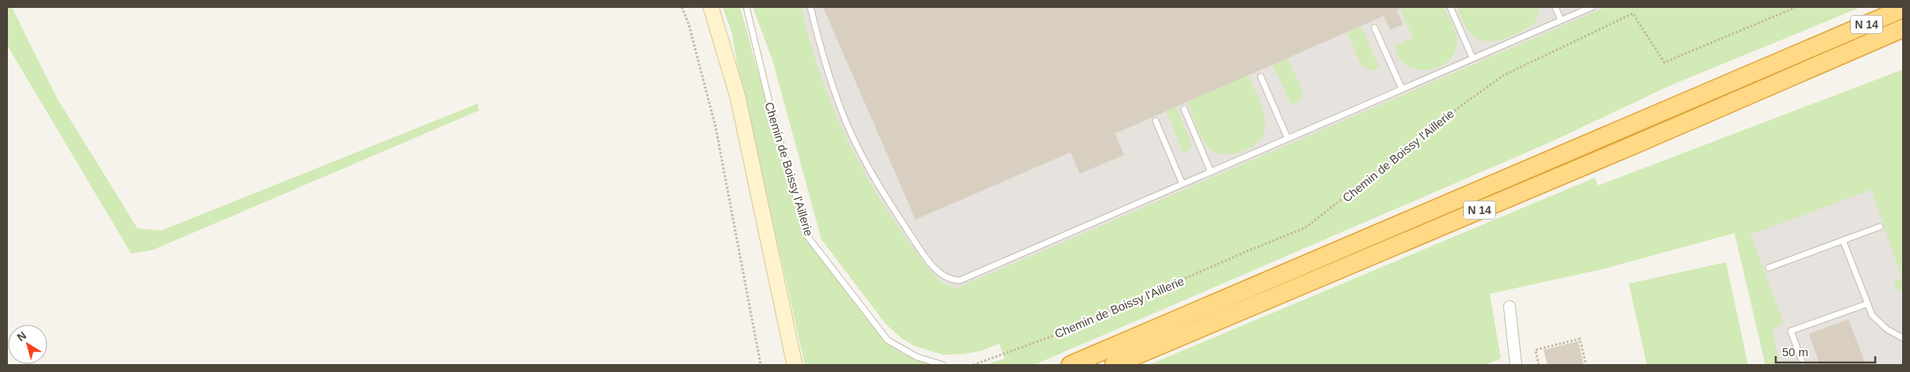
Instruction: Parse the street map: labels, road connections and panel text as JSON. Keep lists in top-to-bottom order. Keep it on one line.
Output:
{"streets":{"highway":["N 14"],"lane":["Chemin de Boissy l'Aillerie"]},"scale_bar":"50 m","north":"top left"}
